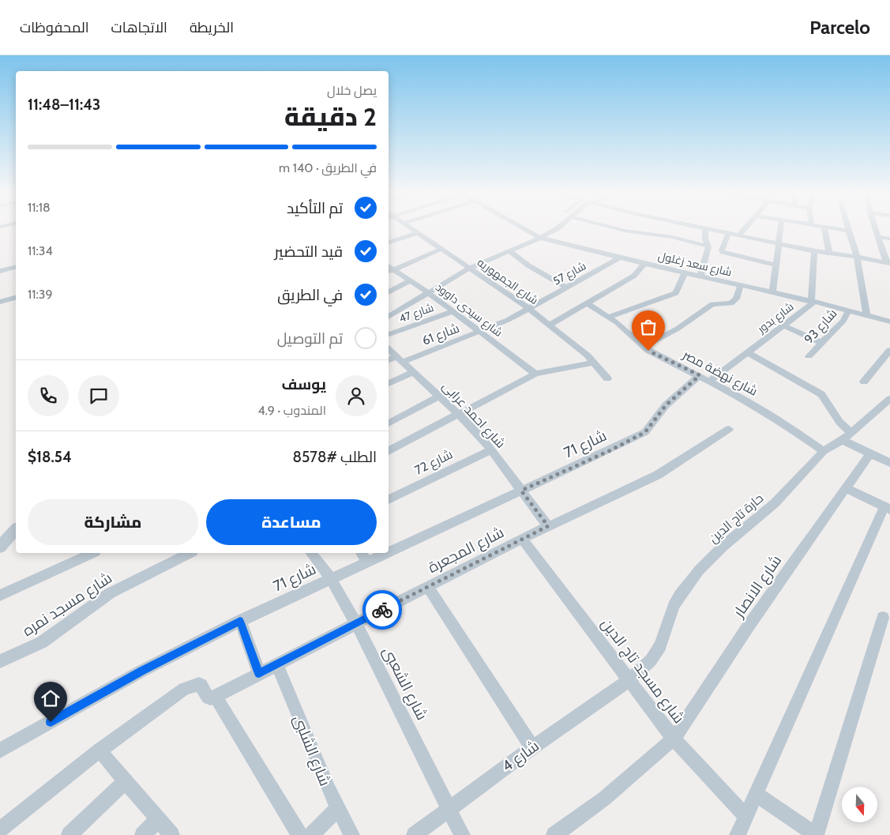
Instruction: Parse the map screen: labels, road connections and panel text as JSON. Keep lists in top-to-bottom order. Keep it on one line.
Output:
{"streets":{"street":["شارع سعد زغلول","شارع 57","شارع الجمهوريه","شارع سيدى داوود","شارع 47","شارع بدور","شارع 93","شارع 61","شارع نهضة مصر","شارع احمد عرابى","شارع 71","شارع 72","حارة تاج الدين","شارع المجعرة","شارع الانصار","شارع مسجد نمره","شارع مسجد تاج الدين","شارع الشعبى","شارع الشلبى","شارع 4"]},"crossings":[["شارع سعد زغلول","شارع 57"],["شارع سعد زغلول","شارع بدور"],["شارع سعد زغلول","شارع 93"],["شارع 57","شارع الجمهوريه"],["شارع 57","شارع 61"],["شارع الجمهوريه","شارع 61"],["شارع سيدى داوود","شارع 47"],["شارع سيدى داوود","شارع 61"],["شارع بدور","شارع نهضة مصر"],["شارع بدور","شارع 71"],["شارع 61","شارع احمد عرابى"],["شارع نهضة مصر","شارع 71"],["شارع نهضة مصر","حارة تاج الدين"],["شارع احمد عرابى","شارع 71"],["شارع احمد عرابى","شارع 72"],["شارع احمد عرابى","شارع المجعرة"],["شارع 71","شارع الشعبى"],["حارة تاج الدين","شارع مسجد تاج الدين"],["حارة تاج الدين","شارع 4"],["شارع المجعرة","شارع مسجد تاج الدين"],["شارع المجعرة","شارع الشعبى"],["شارع المجعرة","شارع الشلبى"],["شارع الانصار","شارع مسجد تاج الدين"],["شارع مسجد تاج الدين","شارع 4"],["شارع الشعبى","شارع 4"]],"north":"bottom","page":{"header":"Parcelo","nav":["الخريطة","الاتجاهات","المحفوظات"],"heading":["2 دقيقة","يصل خلال","11:43–11:48"],"panel":["يوسف","المندوب · 4.9","الطلب #8578","$18.54"],"bar":"في الطريق · 140 m","list":[["تم التأكيد","11:18"],["قيد التحضير","11:34"],["في الطريق","11:39"],"تم التوصيل"],"buttons":["مساعدة","مشاركة"]}}
